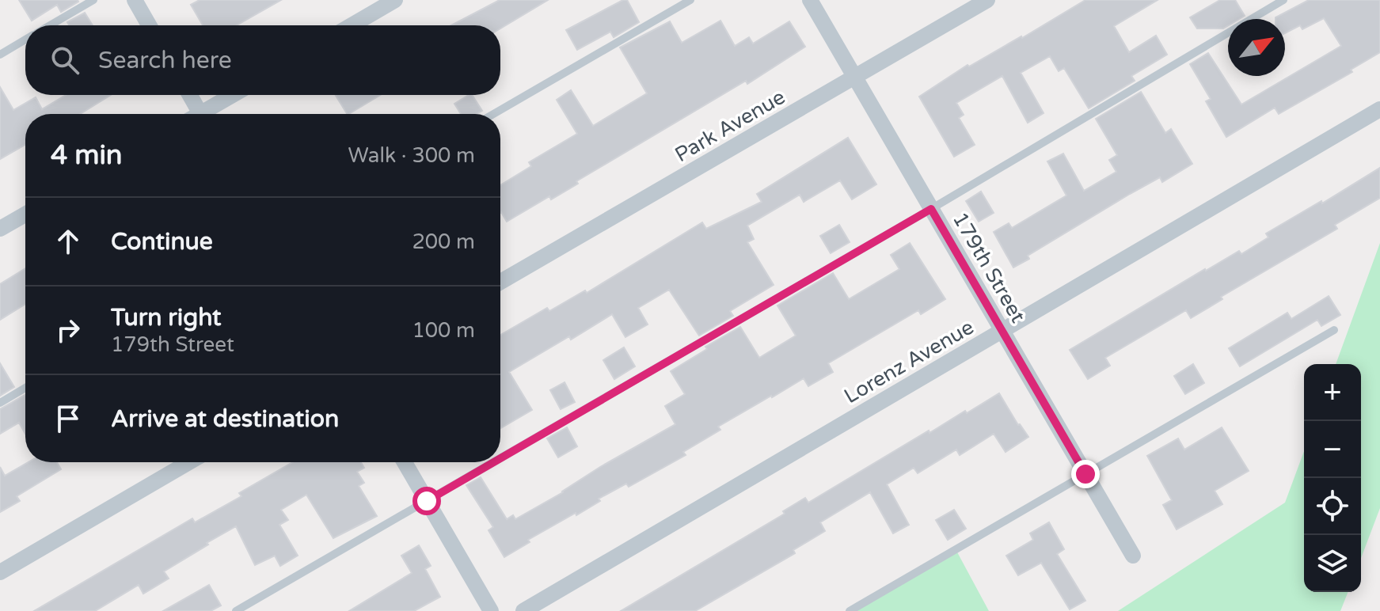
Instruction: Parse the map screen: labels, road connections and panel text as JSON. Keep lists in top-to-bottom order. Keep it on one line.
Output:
{"streets":{"street":["Park Avenue","179th Street","Lorenz Avenue"]},"crossings":[["Park Avenue","179th Street"],["179th Street","Lorenz Avenue"]],"north":"top right","page":{"search":"Search here","heading":["4 min","Walk · 300 m"],"list":[["Continue","200 m"],["Turn right","179th Street","100 m"],"Arrive at destination"],"map_buttons":["+","−"]}}
